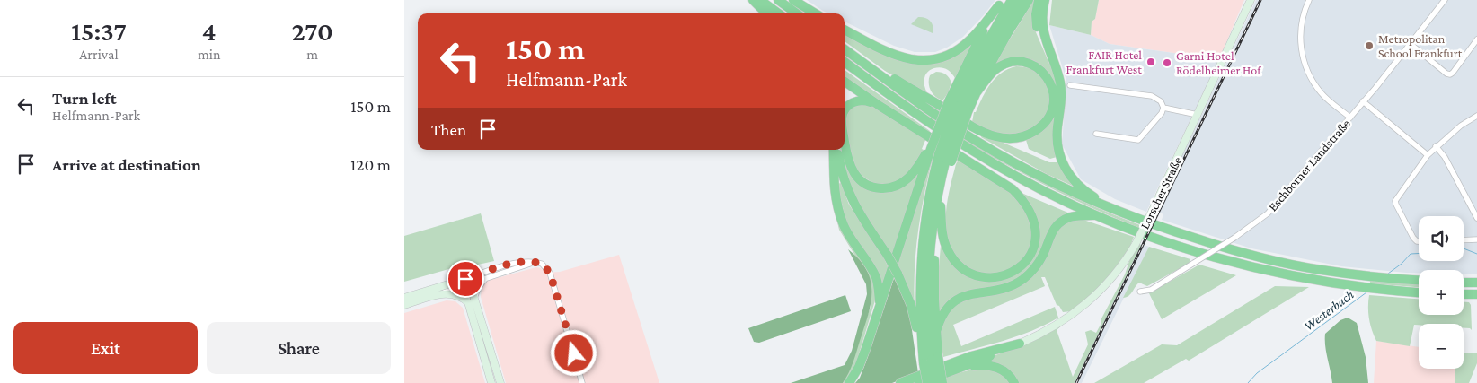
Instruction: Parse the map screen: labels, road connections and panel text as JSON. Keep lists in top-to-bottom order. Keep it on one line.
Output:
{"streets":{"main road":["Lorscher Straße"],"street":["Eschborner Landstraße"]},"water":["Westerbach"],"places":["Metropolitan School Frankfurt","FAIR Hotel Frankfurt West","Garni Hotel Rödelheimer Hof"],"page":{"eta":["15:37","Arrival","4","min","270","m"],"turn":["150 m","Helfmann-Park"],"list":[{"name":"Turn left","note":"Helfmann-Park","value":"150 m"},{"name":"Arrive at destination","value":"120 m"}],"then":"Then","map_buttons":["+","−"],"buttons":["Exit","Share"]}}
